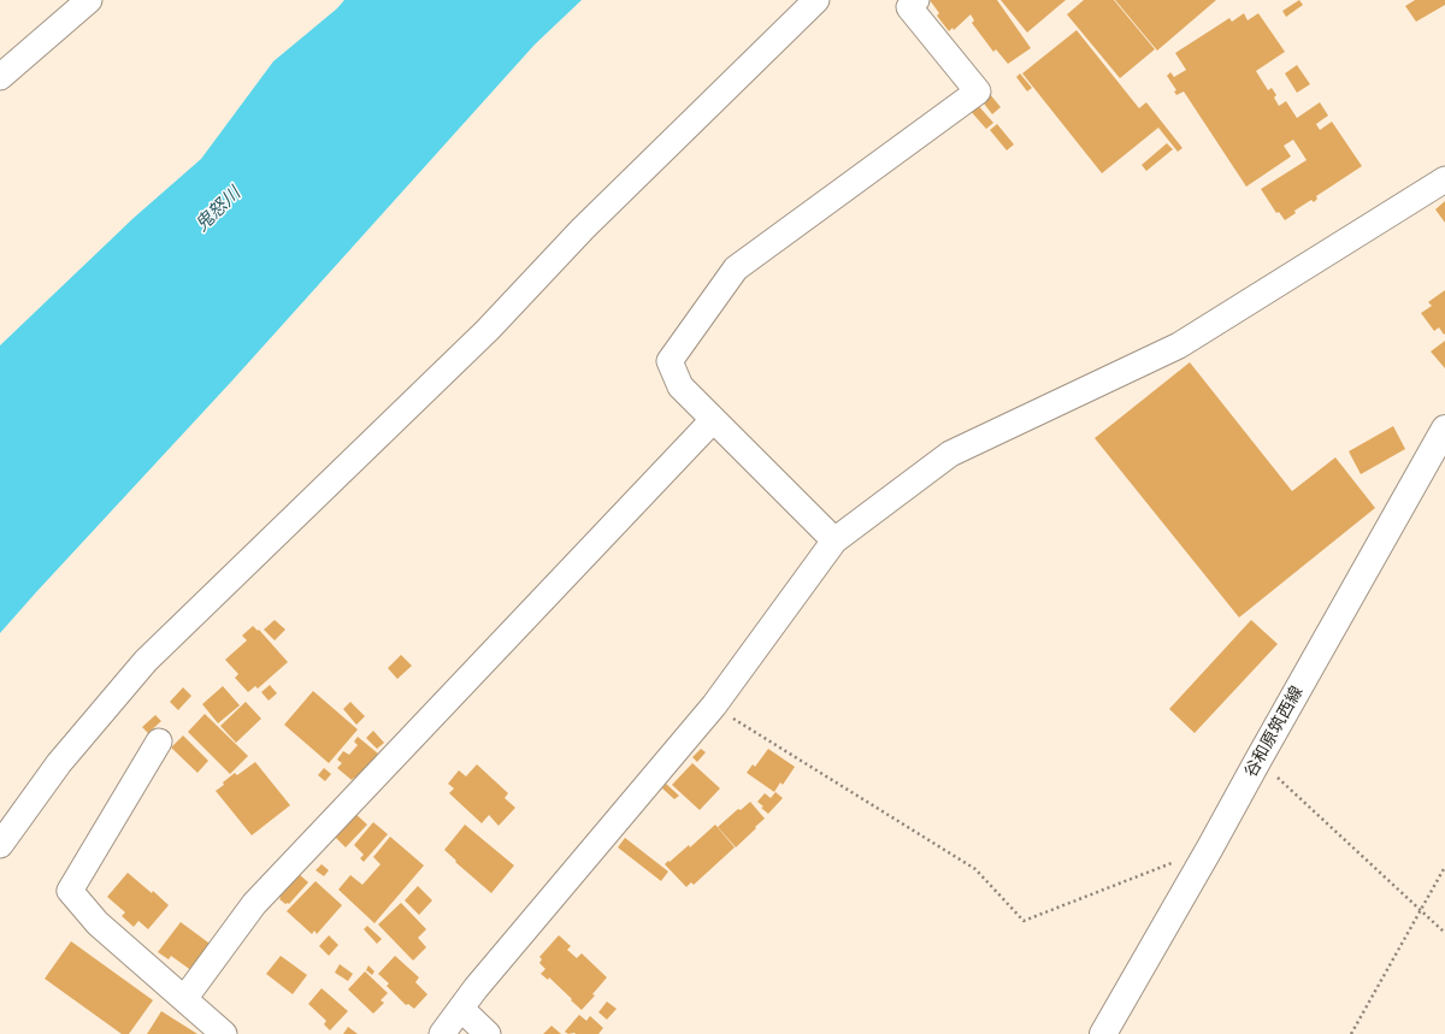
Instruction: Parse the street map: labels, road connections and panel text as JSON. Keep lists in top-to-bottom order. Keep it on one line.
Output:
{"streets":{"main road":["谷和原筑西線"]},"water":["鬼怒川"]}
